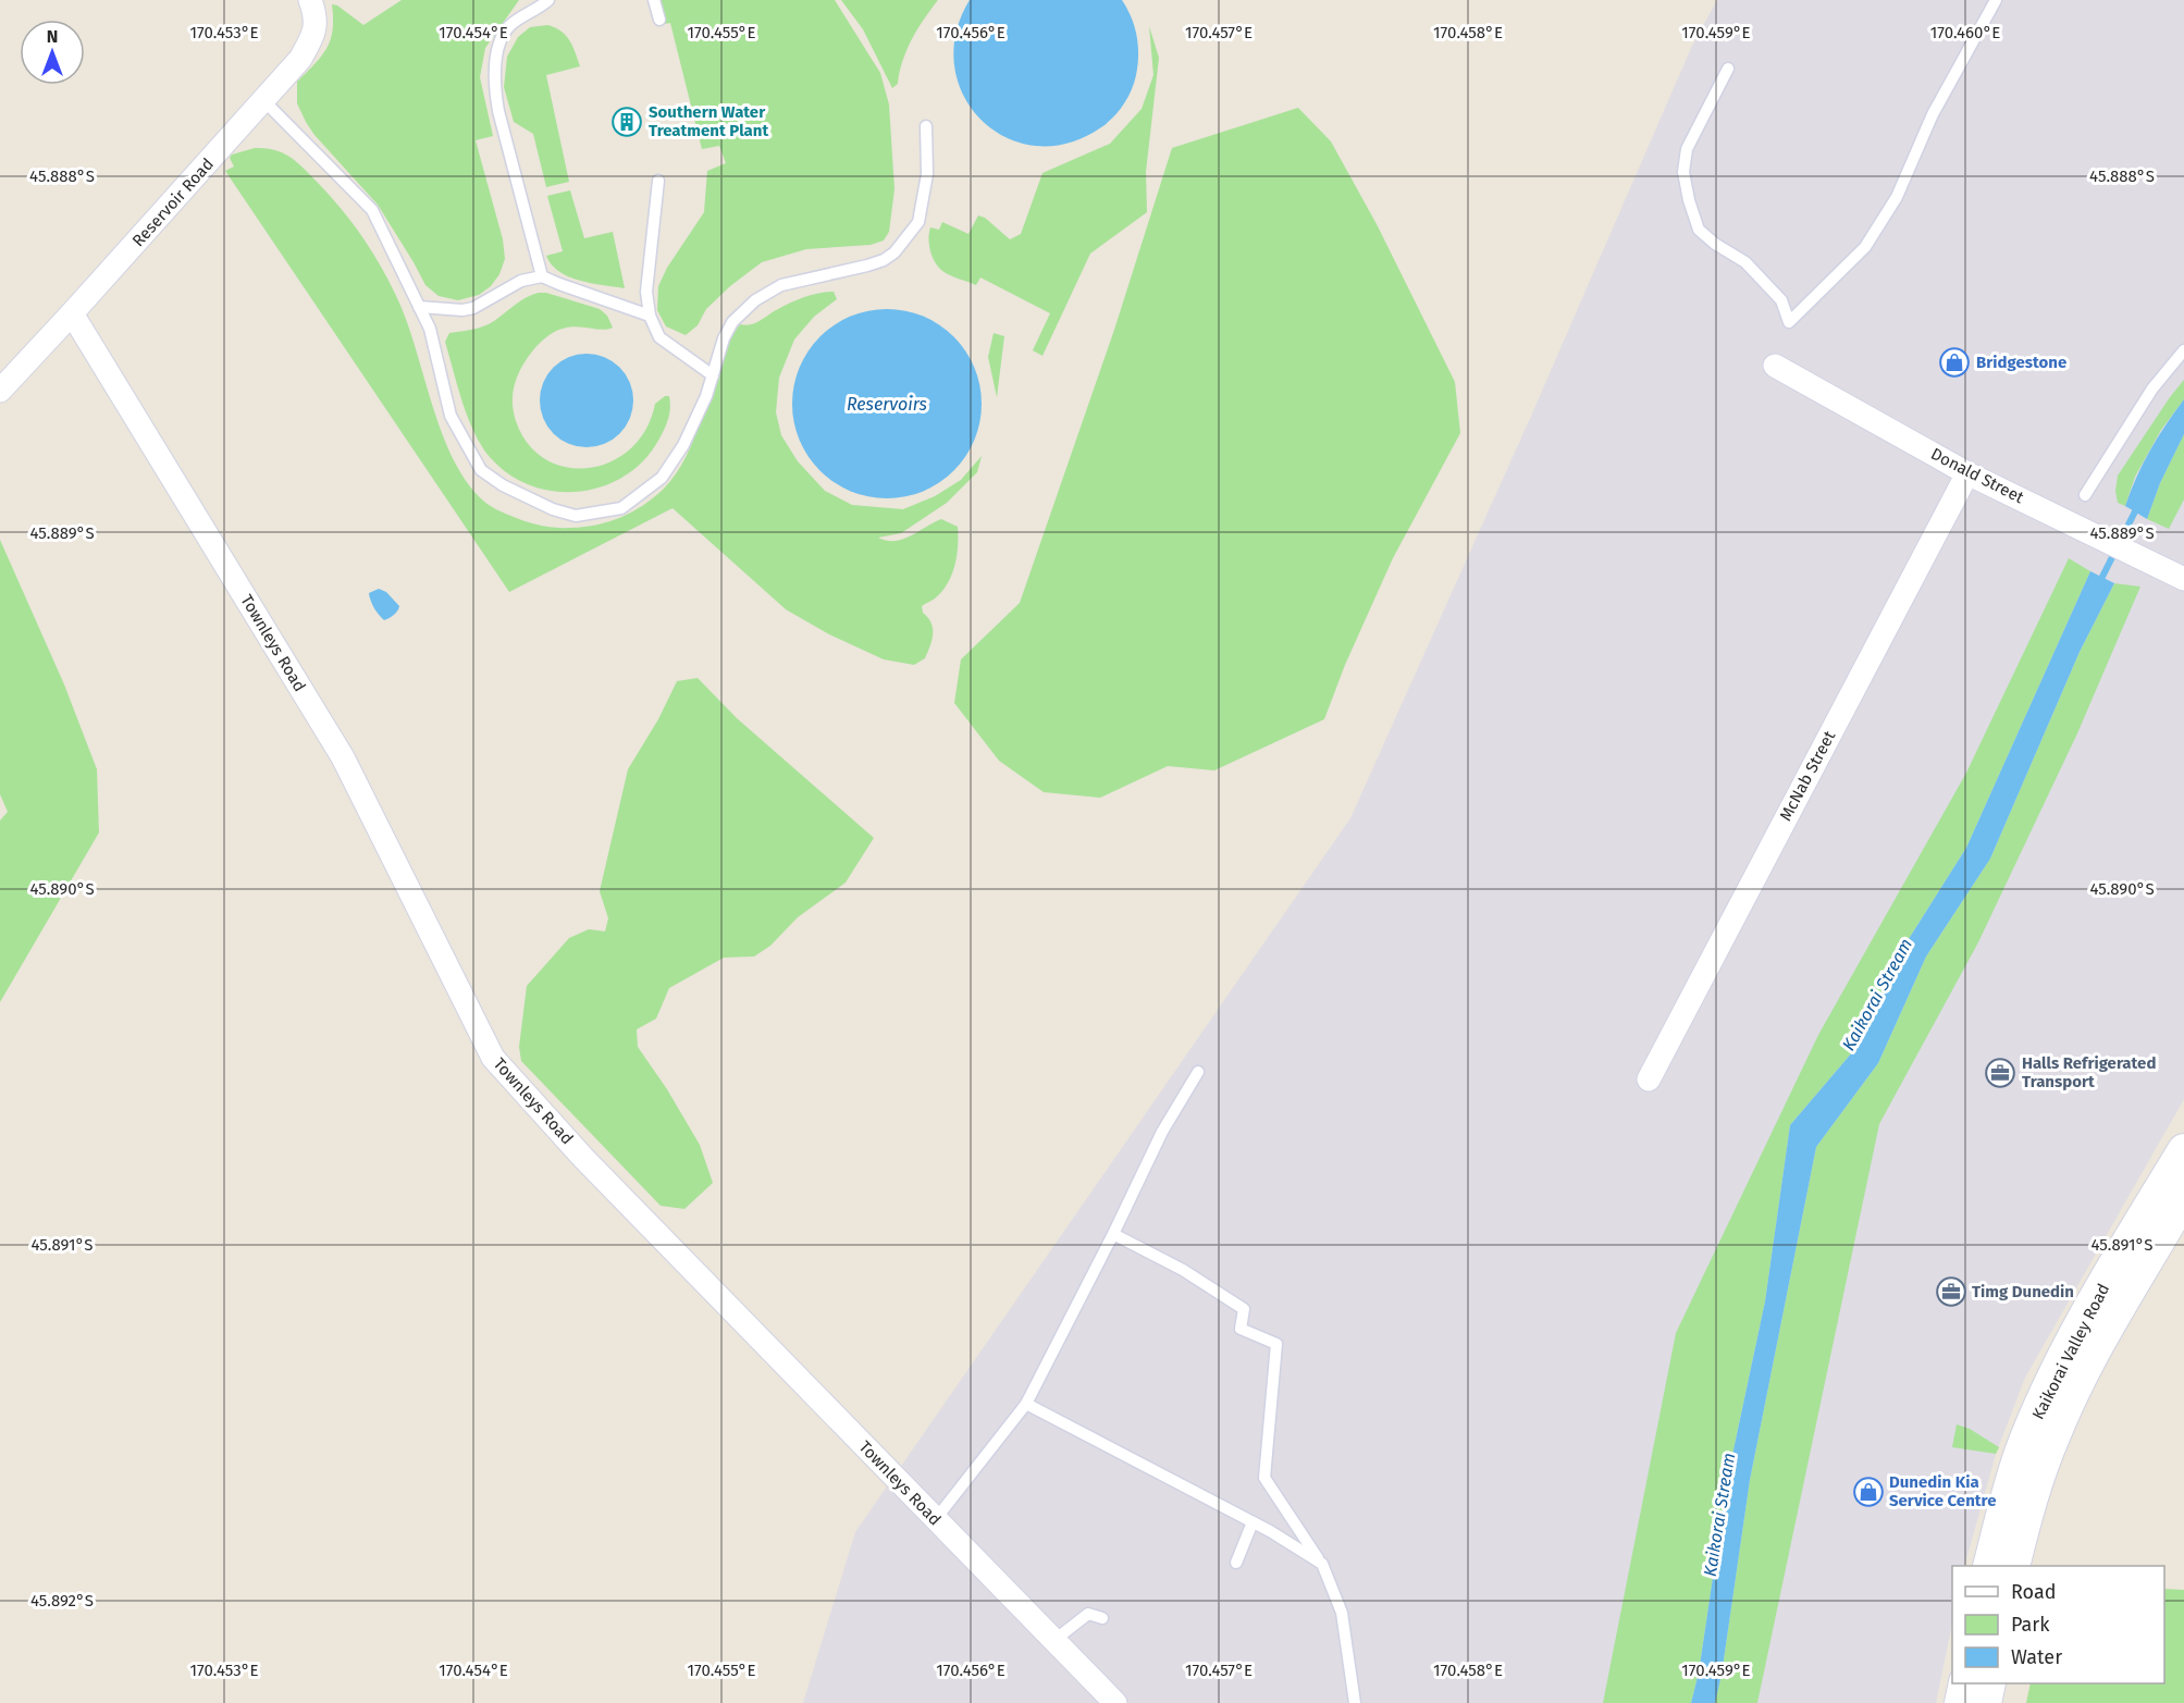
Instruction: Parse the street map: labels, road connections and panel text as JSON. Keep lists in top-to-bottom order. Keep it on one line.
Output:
{"streets":{"main road":["Kaikorai Valley Road"],"street":["Reservoir Road","Donald Street","Townleys Road","McNab Street"]},"crossings":[["Reservoir Road","Townleys Road"],["Donald Street","McNab Street"]],"water":["Reservoirs","Kaikorai Stream"],"places":{"building":["Southern Water Treatment Plant"],"shop":["Bridgestone","Dunedin Kia Service Centre"],"office":["Halls Refrigerated Transport","Timg Dunedin"]},"legend":["Road","Park","Water"],"north":"top","coordinates":["170.453°E","170.454°E","170.455°E","170.456°E","170.457°E","170.458°E","170.459°E","170.460°E","45.888°S","45.889°S","45.890°S","45.891°S","45.892°S"]}
